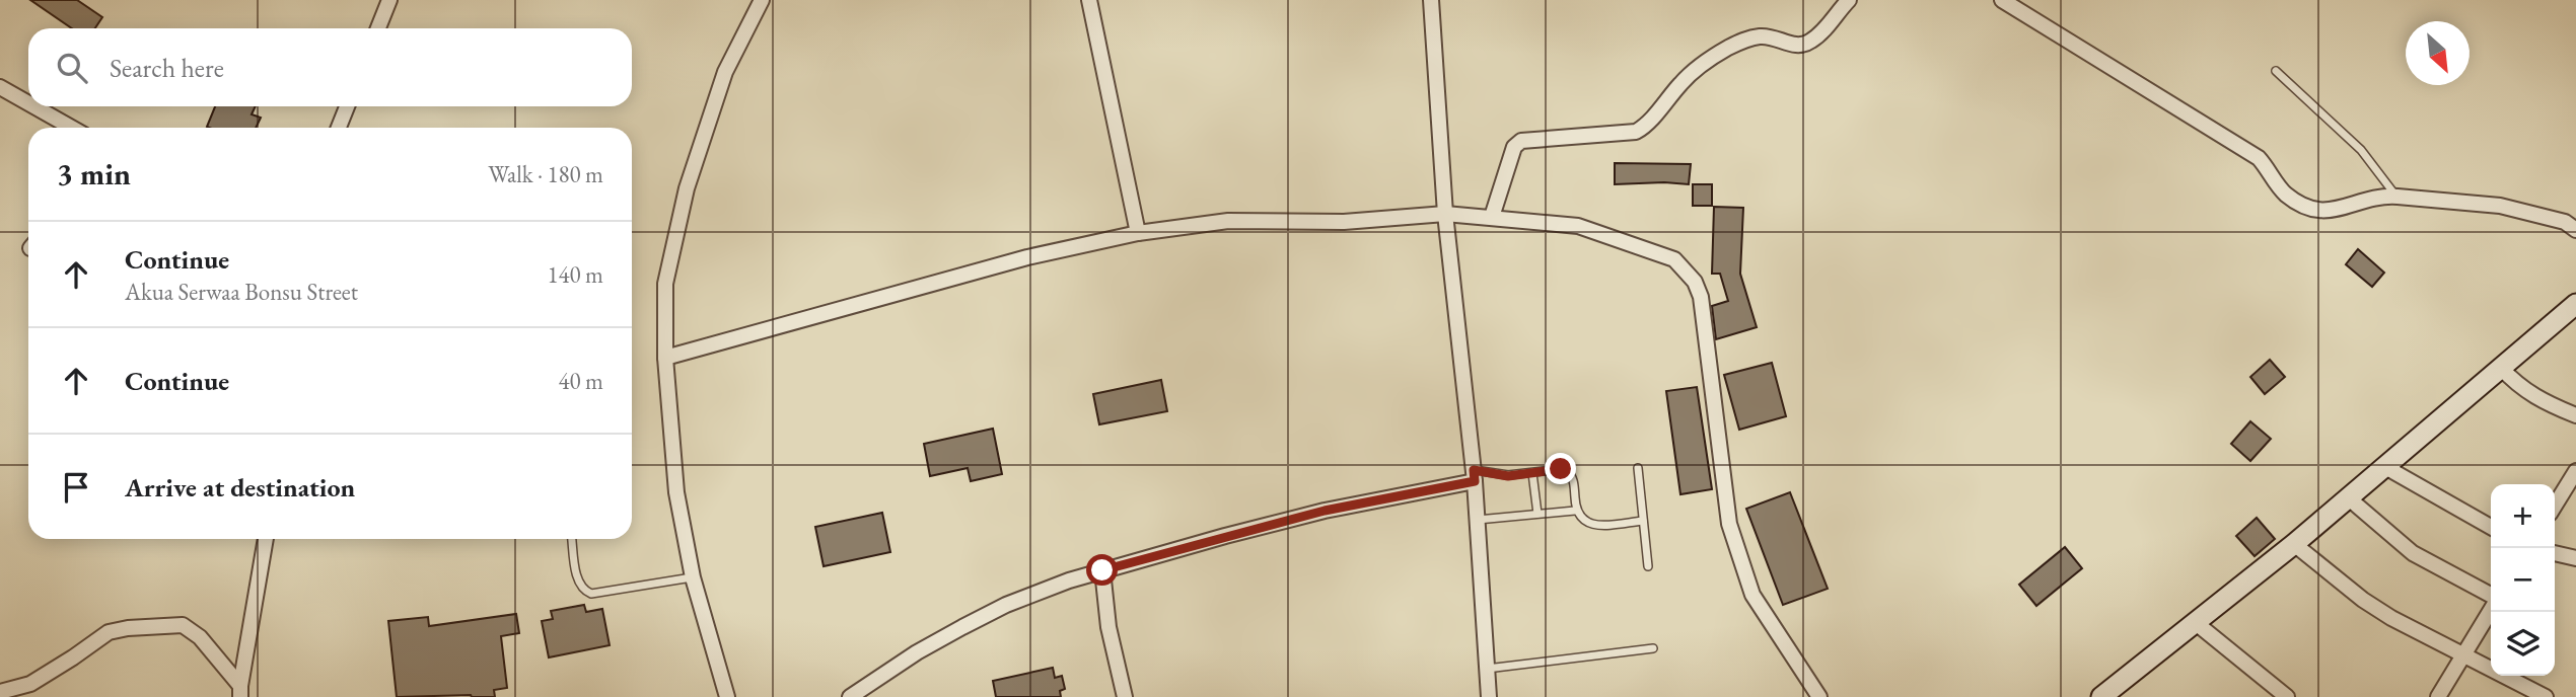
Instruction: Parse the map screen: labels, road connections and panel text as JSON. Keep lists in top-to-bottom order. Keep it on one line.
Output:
{"north":"bottom right","page":{"search":"Search here","heading":["3 min","Walk · 180 m"],"list":[["Continue","Akua Serwaa Bonsu Street","140 m"],["Continue","40 m"],"Arrive at destination"],"map_buttons":["+","−"]}}
